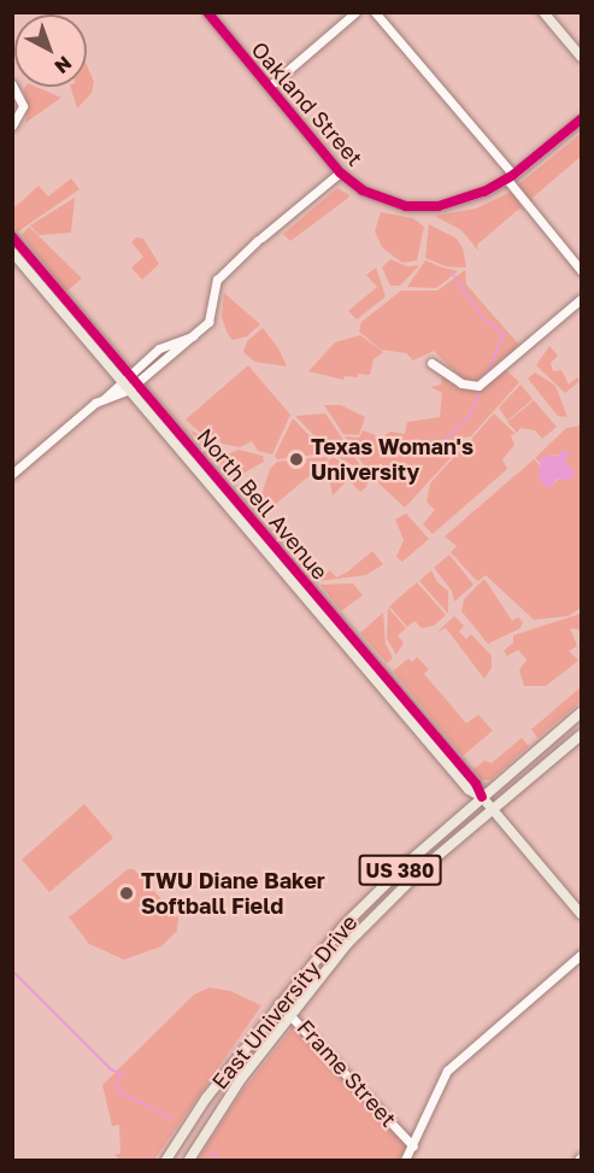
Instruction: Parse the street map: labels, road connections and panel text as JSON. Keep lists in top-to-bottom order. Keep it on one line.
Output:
{"streets":{"main road":["North Bell Avenue","US 380","East University Drive"],"street":["Oakland Street","Frame Street"]},"crossings":[["North Bell Avenue","East University Drive"],["East University Drive","Frame Street"]],"places":["Texas Woman's University","TWU Diane Baker Softball Field"],"north":"bottom right"}
